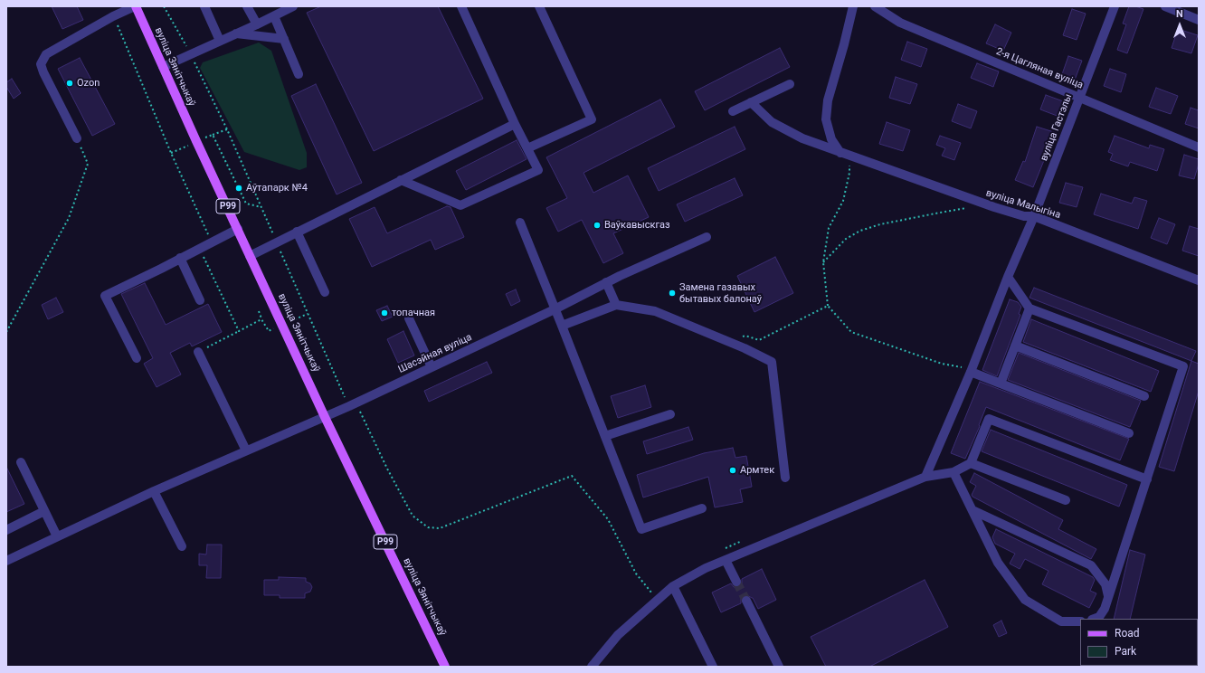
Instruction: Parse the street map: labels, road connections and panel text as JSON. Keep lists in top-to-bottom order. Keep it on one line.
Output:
{"streets":{"main road":["вуліца Зянітчыкаў","Р99"],"street":["2-я Цагляная вуліца","вуліца Гастэлы","вуліца Малыгіна","Шасэйная вуліца"]},"crossings":[["вуліца Зянітчыкаў","Шасэйная вуліца"],["2-я Цагляная вуліца","вуліца Гастэлы"],["вуліца Гастэлы","вуліца Малыгіна"]],"places":["Ozon","Аўтапарк №4","Ваўкавыскгаз","Замена газавых бытавых балонаў","топачная","Армтек"],"legend":["Road","Park"],"north":"top"}
